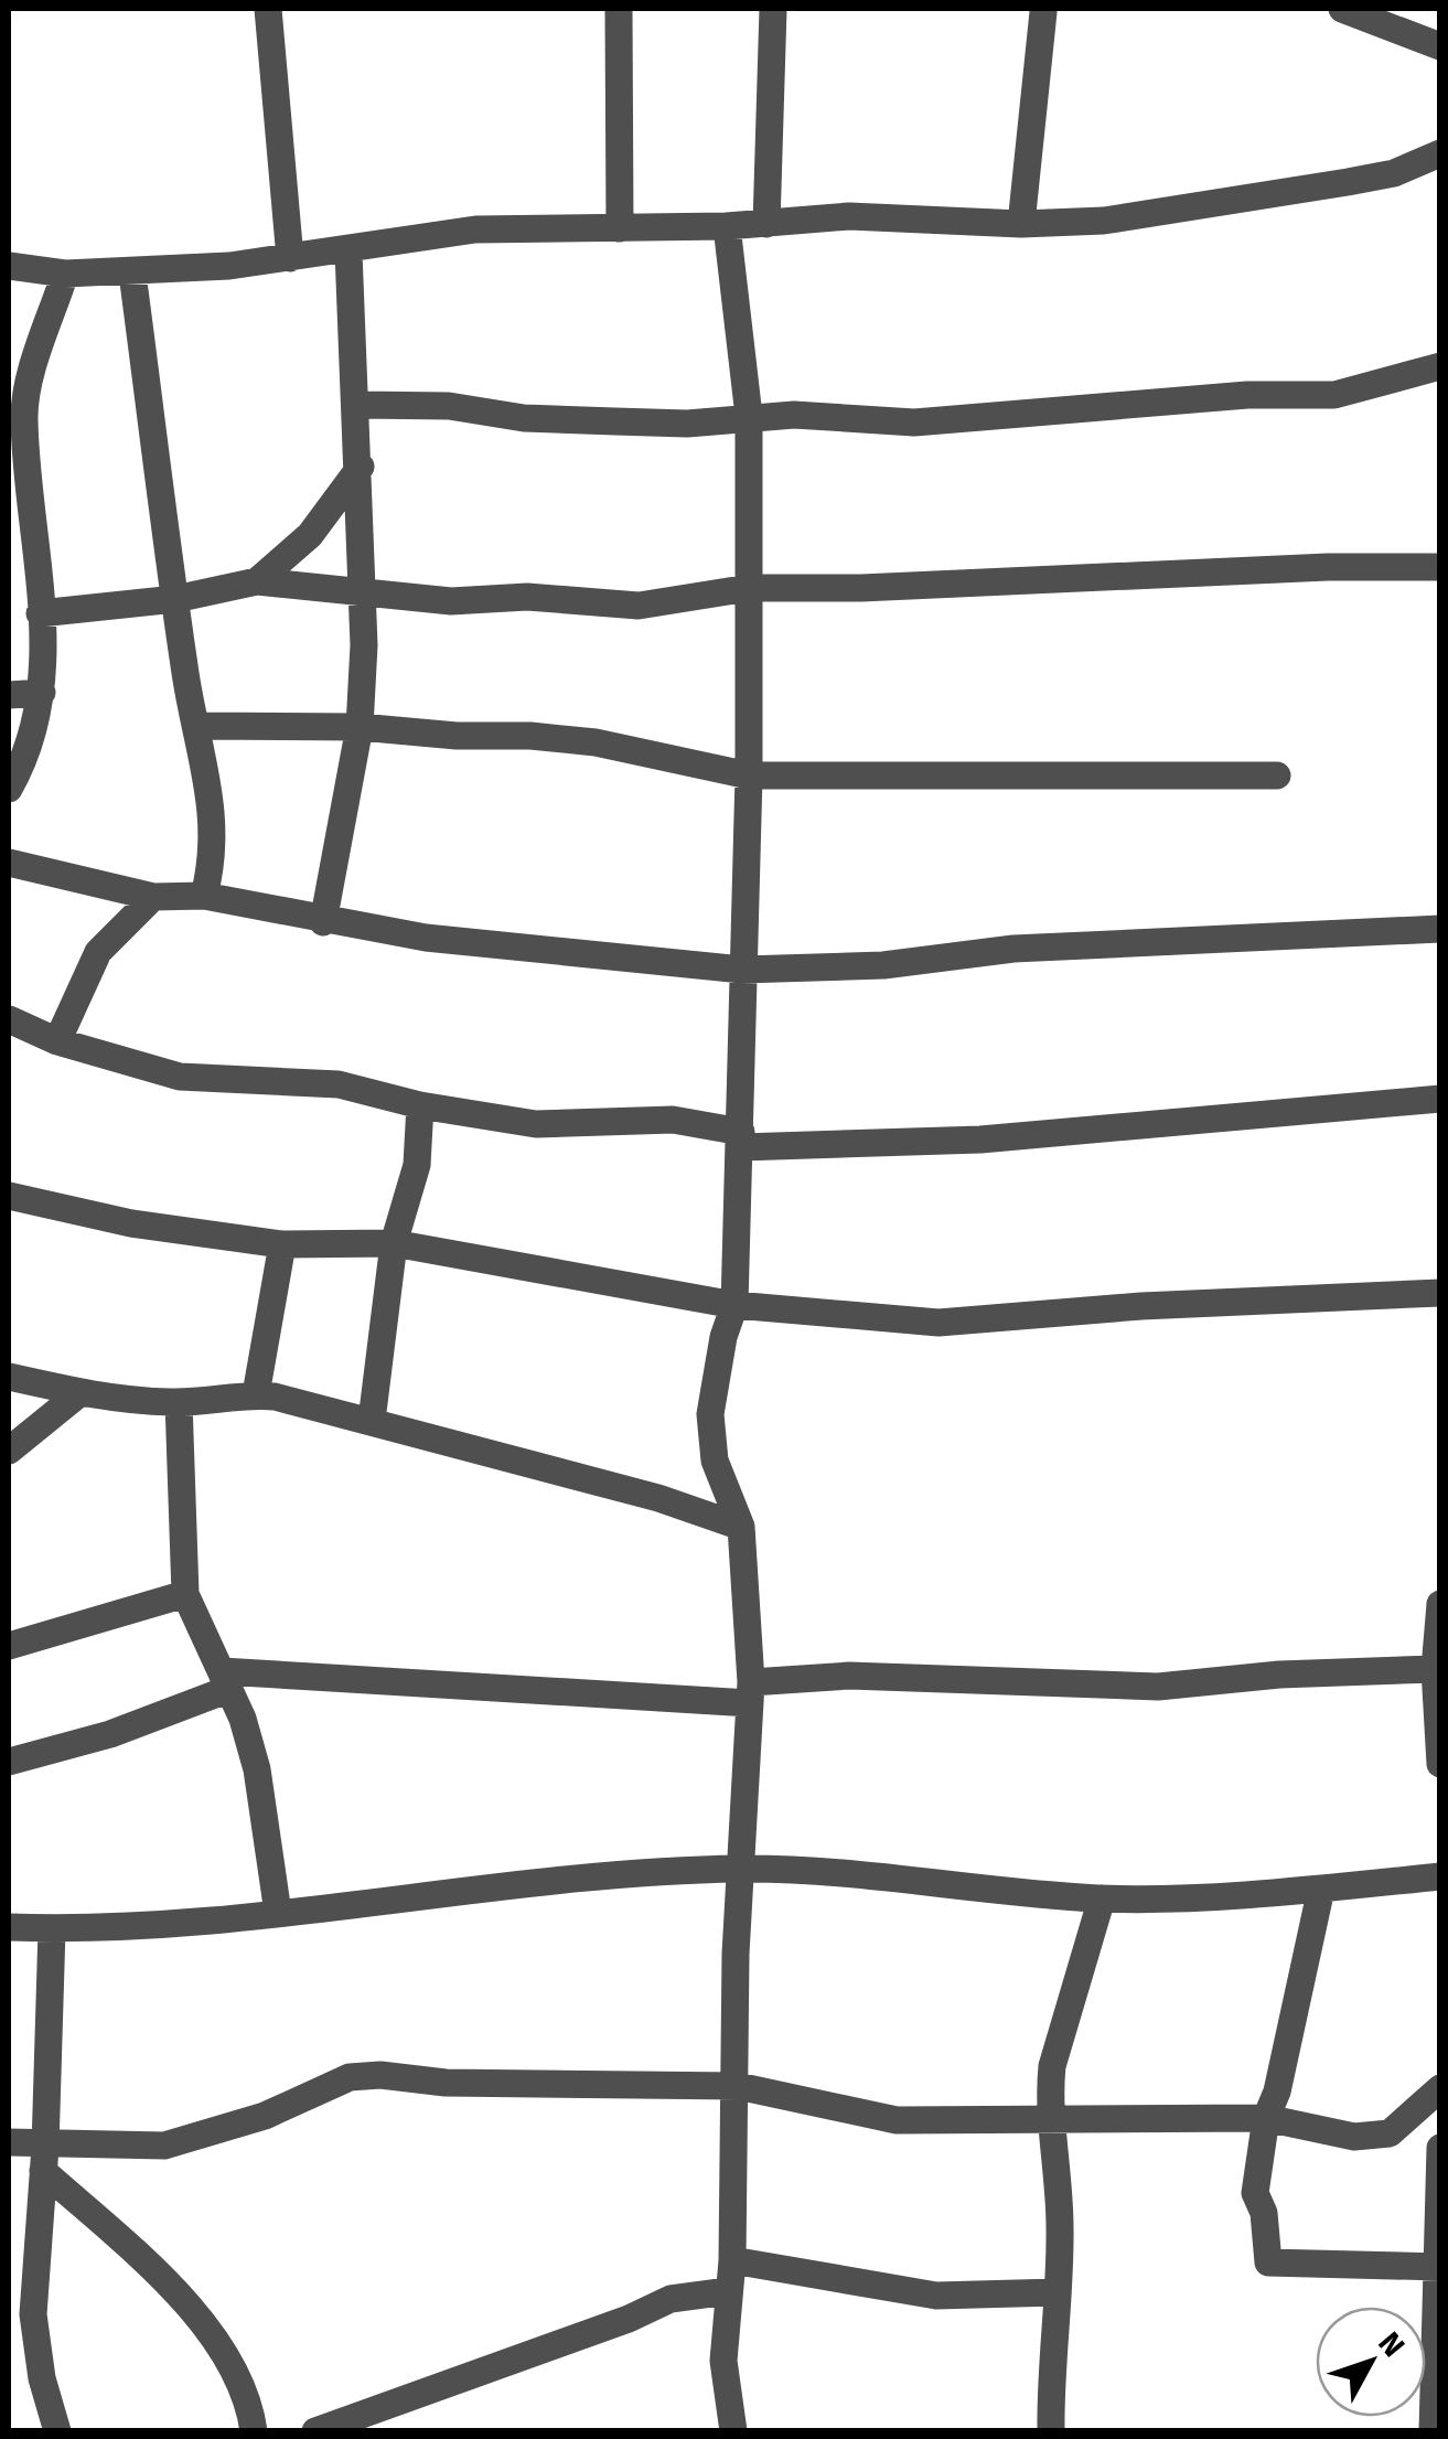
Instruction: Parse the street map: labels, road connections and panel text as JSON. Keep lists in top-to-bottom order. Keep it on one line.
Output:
{"north":"top right"}
